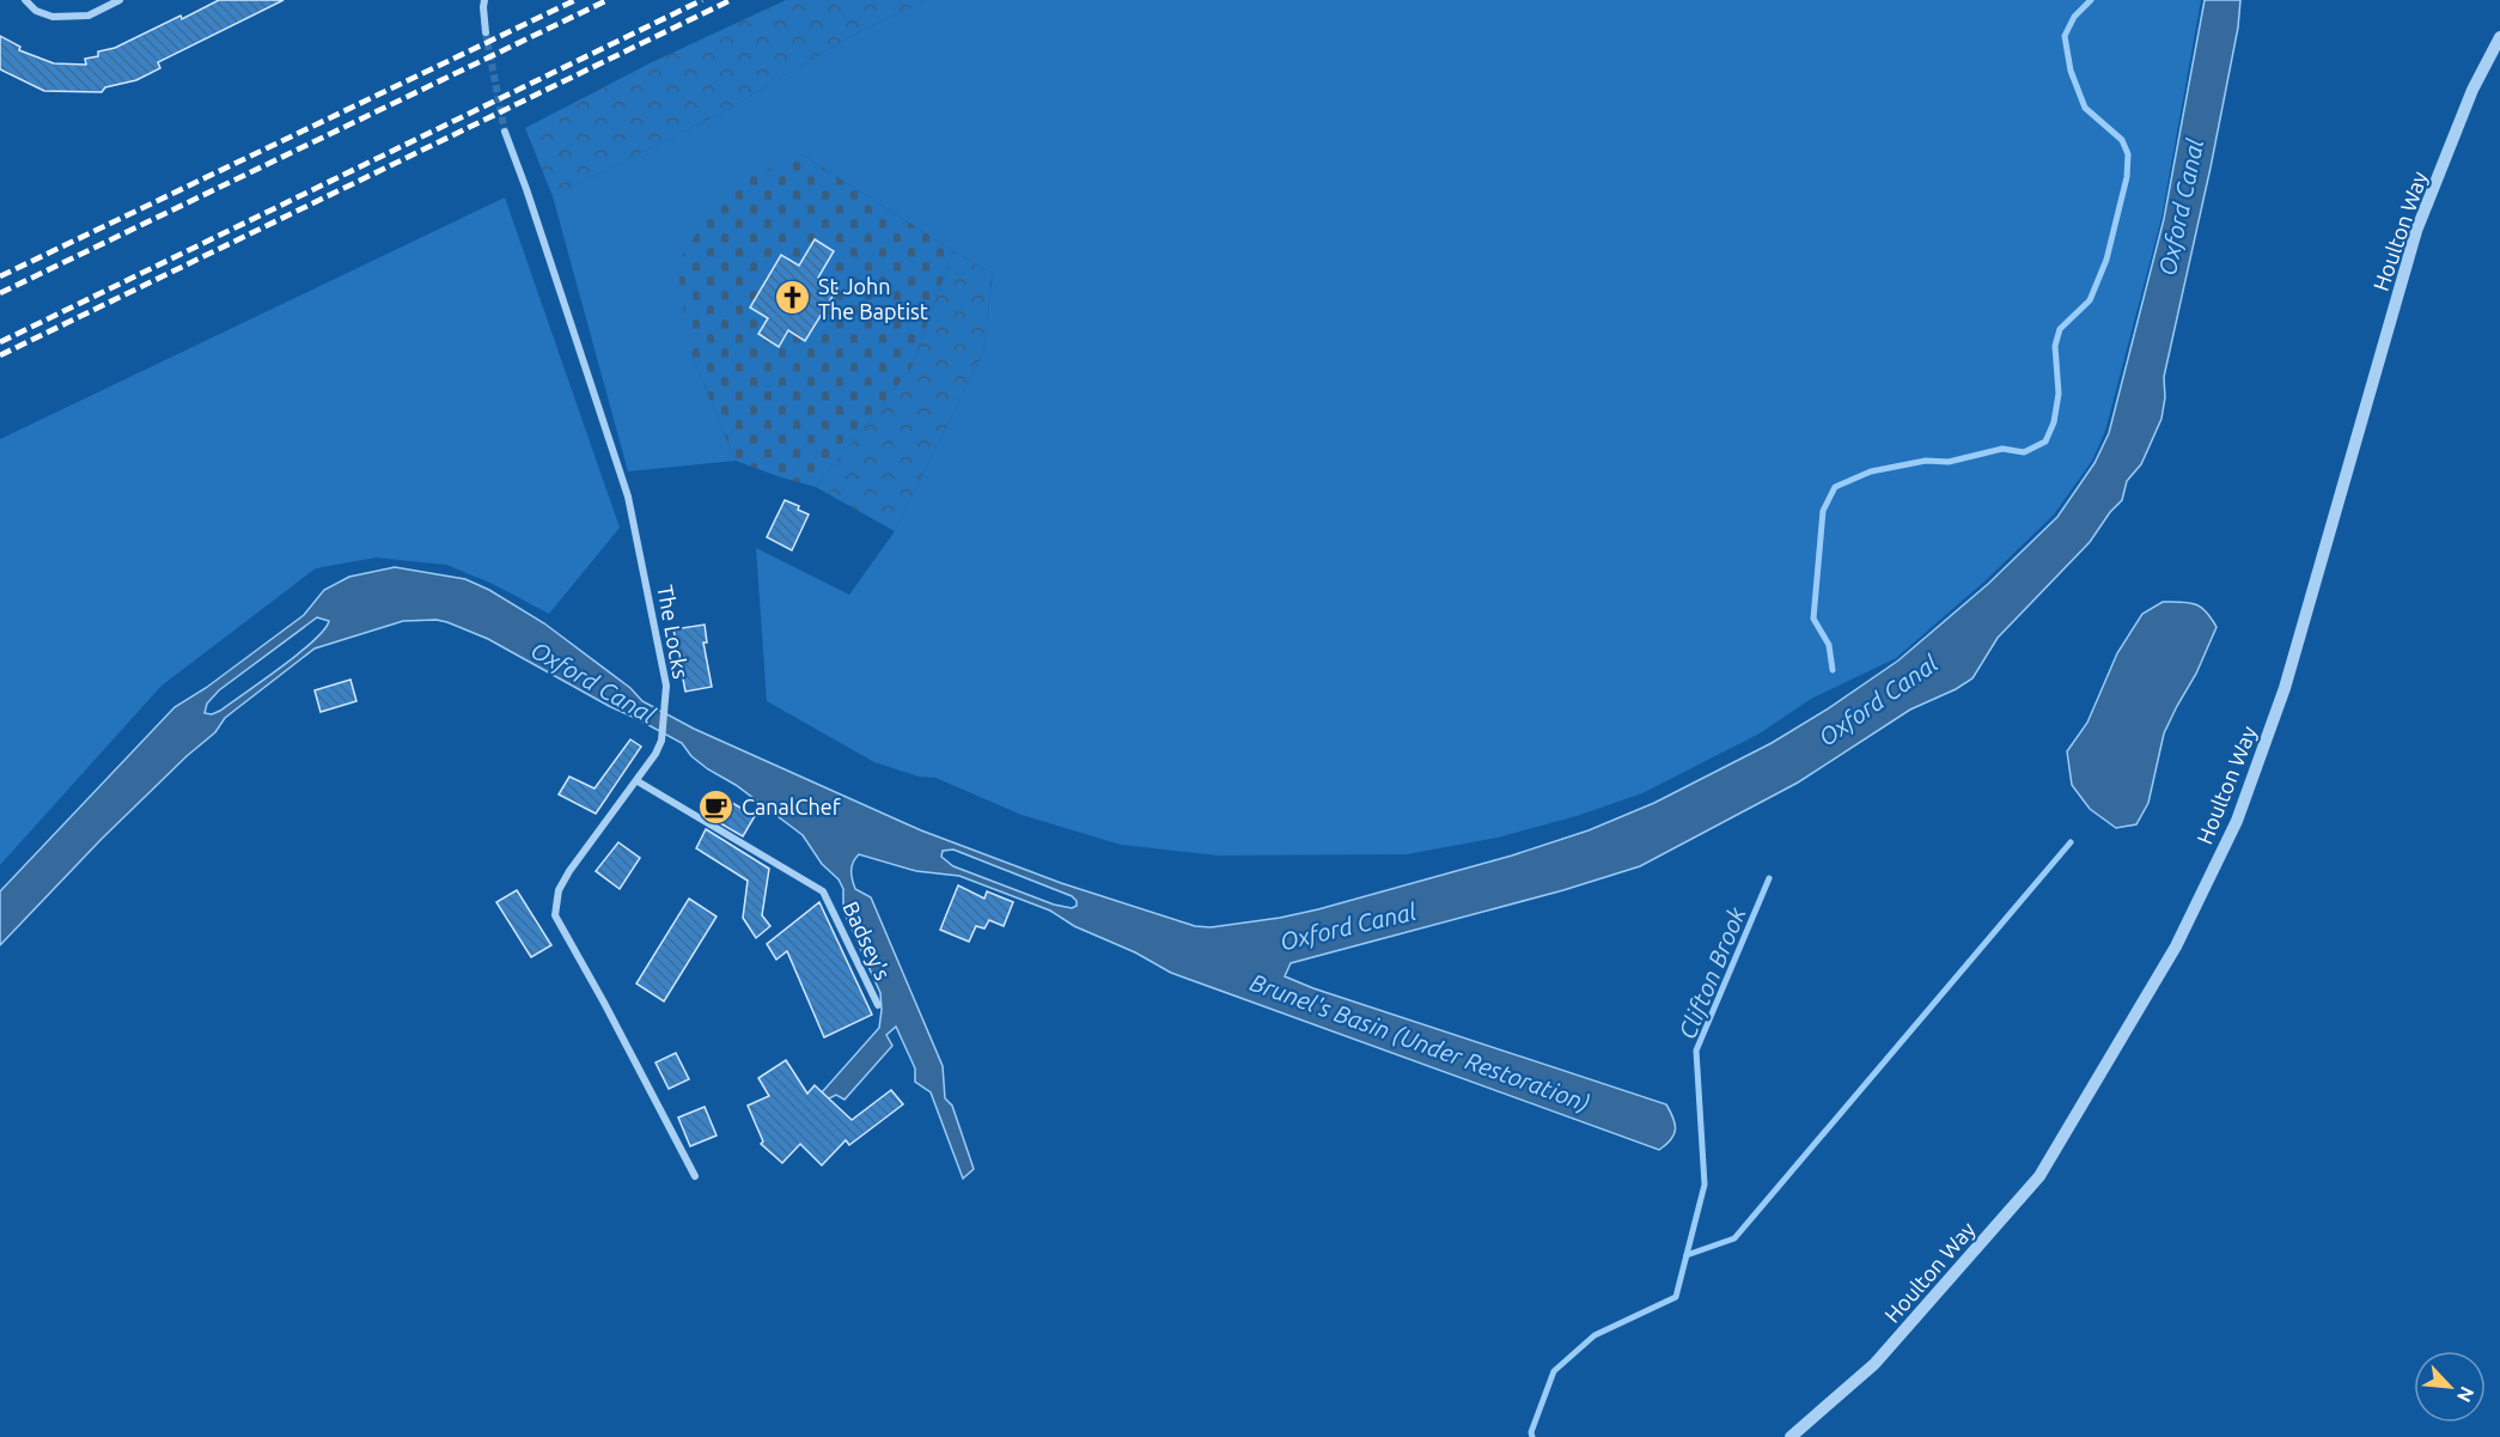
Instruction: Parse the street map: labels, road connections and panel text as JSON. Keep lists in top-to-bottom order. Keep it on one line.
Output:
{"streets":{"street":["Houlton Way","The Locks","Badsey's"]},"crossings":[["The Locks","Badsey's"]],"water":["Oxford Canal","Clifton Brook","Brunel's Basin (Under Restoration)"],"places":{"church":["St John The Baptist"],"cafe":["CanalChef"]},"north":"bottom right"}
